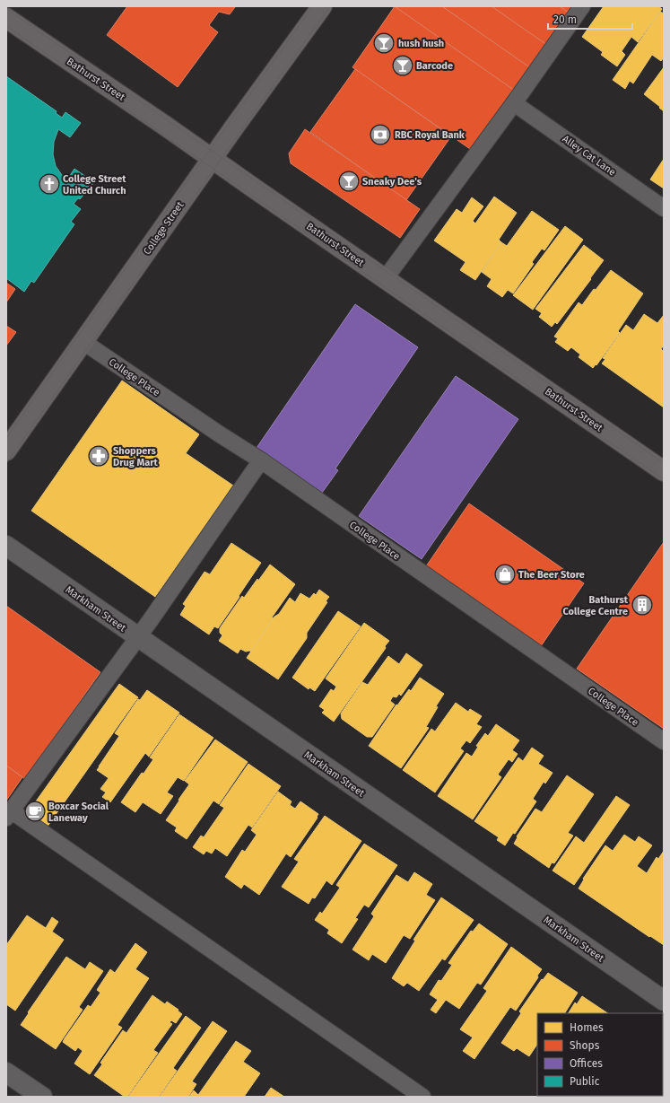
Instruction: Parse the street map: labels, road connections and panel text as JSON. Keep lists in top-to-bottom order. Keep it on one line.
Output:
{"streets":{"main road":["Bathurst Street","College Street"],"street":["Markham Street"],"lane":["Alley Cat Lane","College Place"]},"crossings":[["Bathurst Street","College Street"],["College Street","College Place"]],"places":{"bar":["hush hush","Barcode","Sneaky Dee's"],"bank":["RBC Royal Bank"],"church":["College Street United Church"],"pharmacy":["Shoppers Drug Mart"],"shop":["The Beer Store"],"building":["Bathurst College Centre"],"cafe":["Boxcar Social Laneway"]},"legend":["Homes","Shops","Offices","Public"],"scale_bar":"20 m"}
